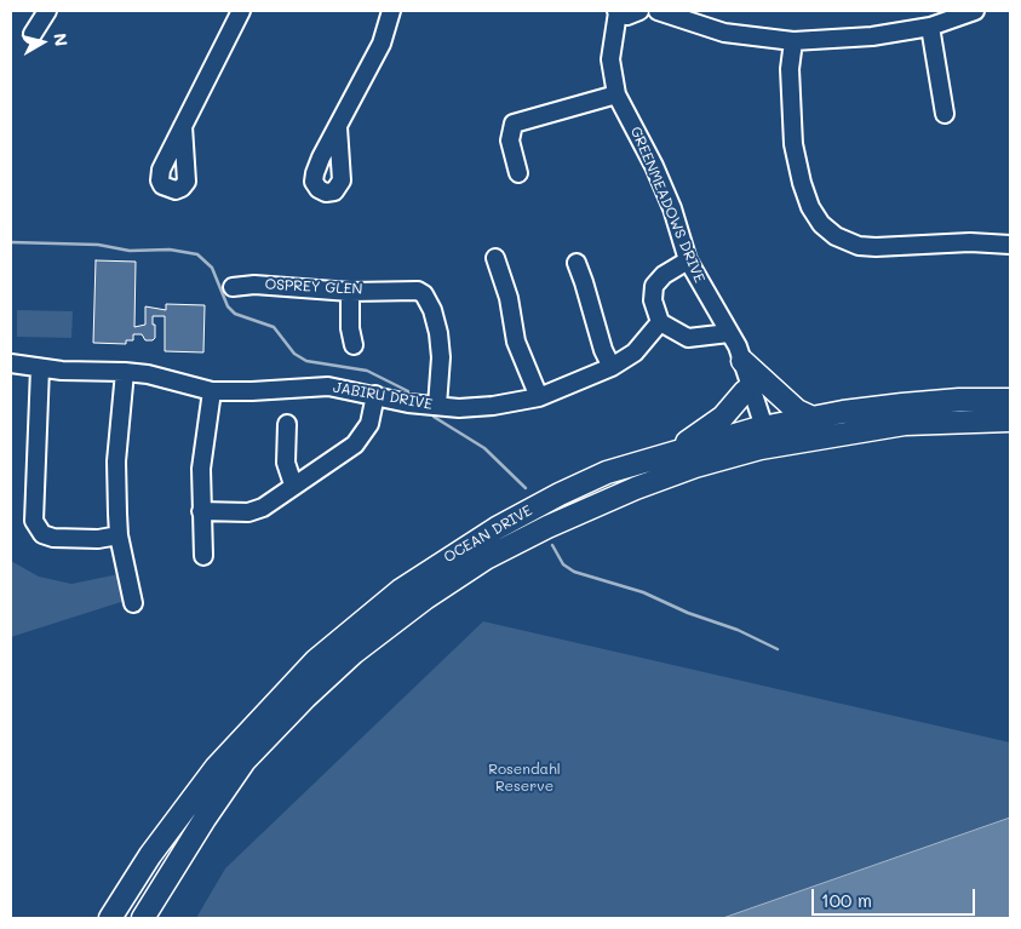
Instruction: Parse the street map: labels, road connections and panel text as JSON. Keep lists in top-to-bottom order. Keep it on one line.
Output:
{"streets":{"main road":["OCEAN DRIVE"],"street":["GREENMEADOWS DRIVE","OSPREY GLEN","JABIRU DRIVE"]},"crossings":[["GREENMEADOWS DRIVE","OCEAN DRIVE"],["OSPREY GLEN","JABIRU DRIVE"]],"parks":["Rosendahl Reserve"],"scale_bar":"100 m","north":"right"}
